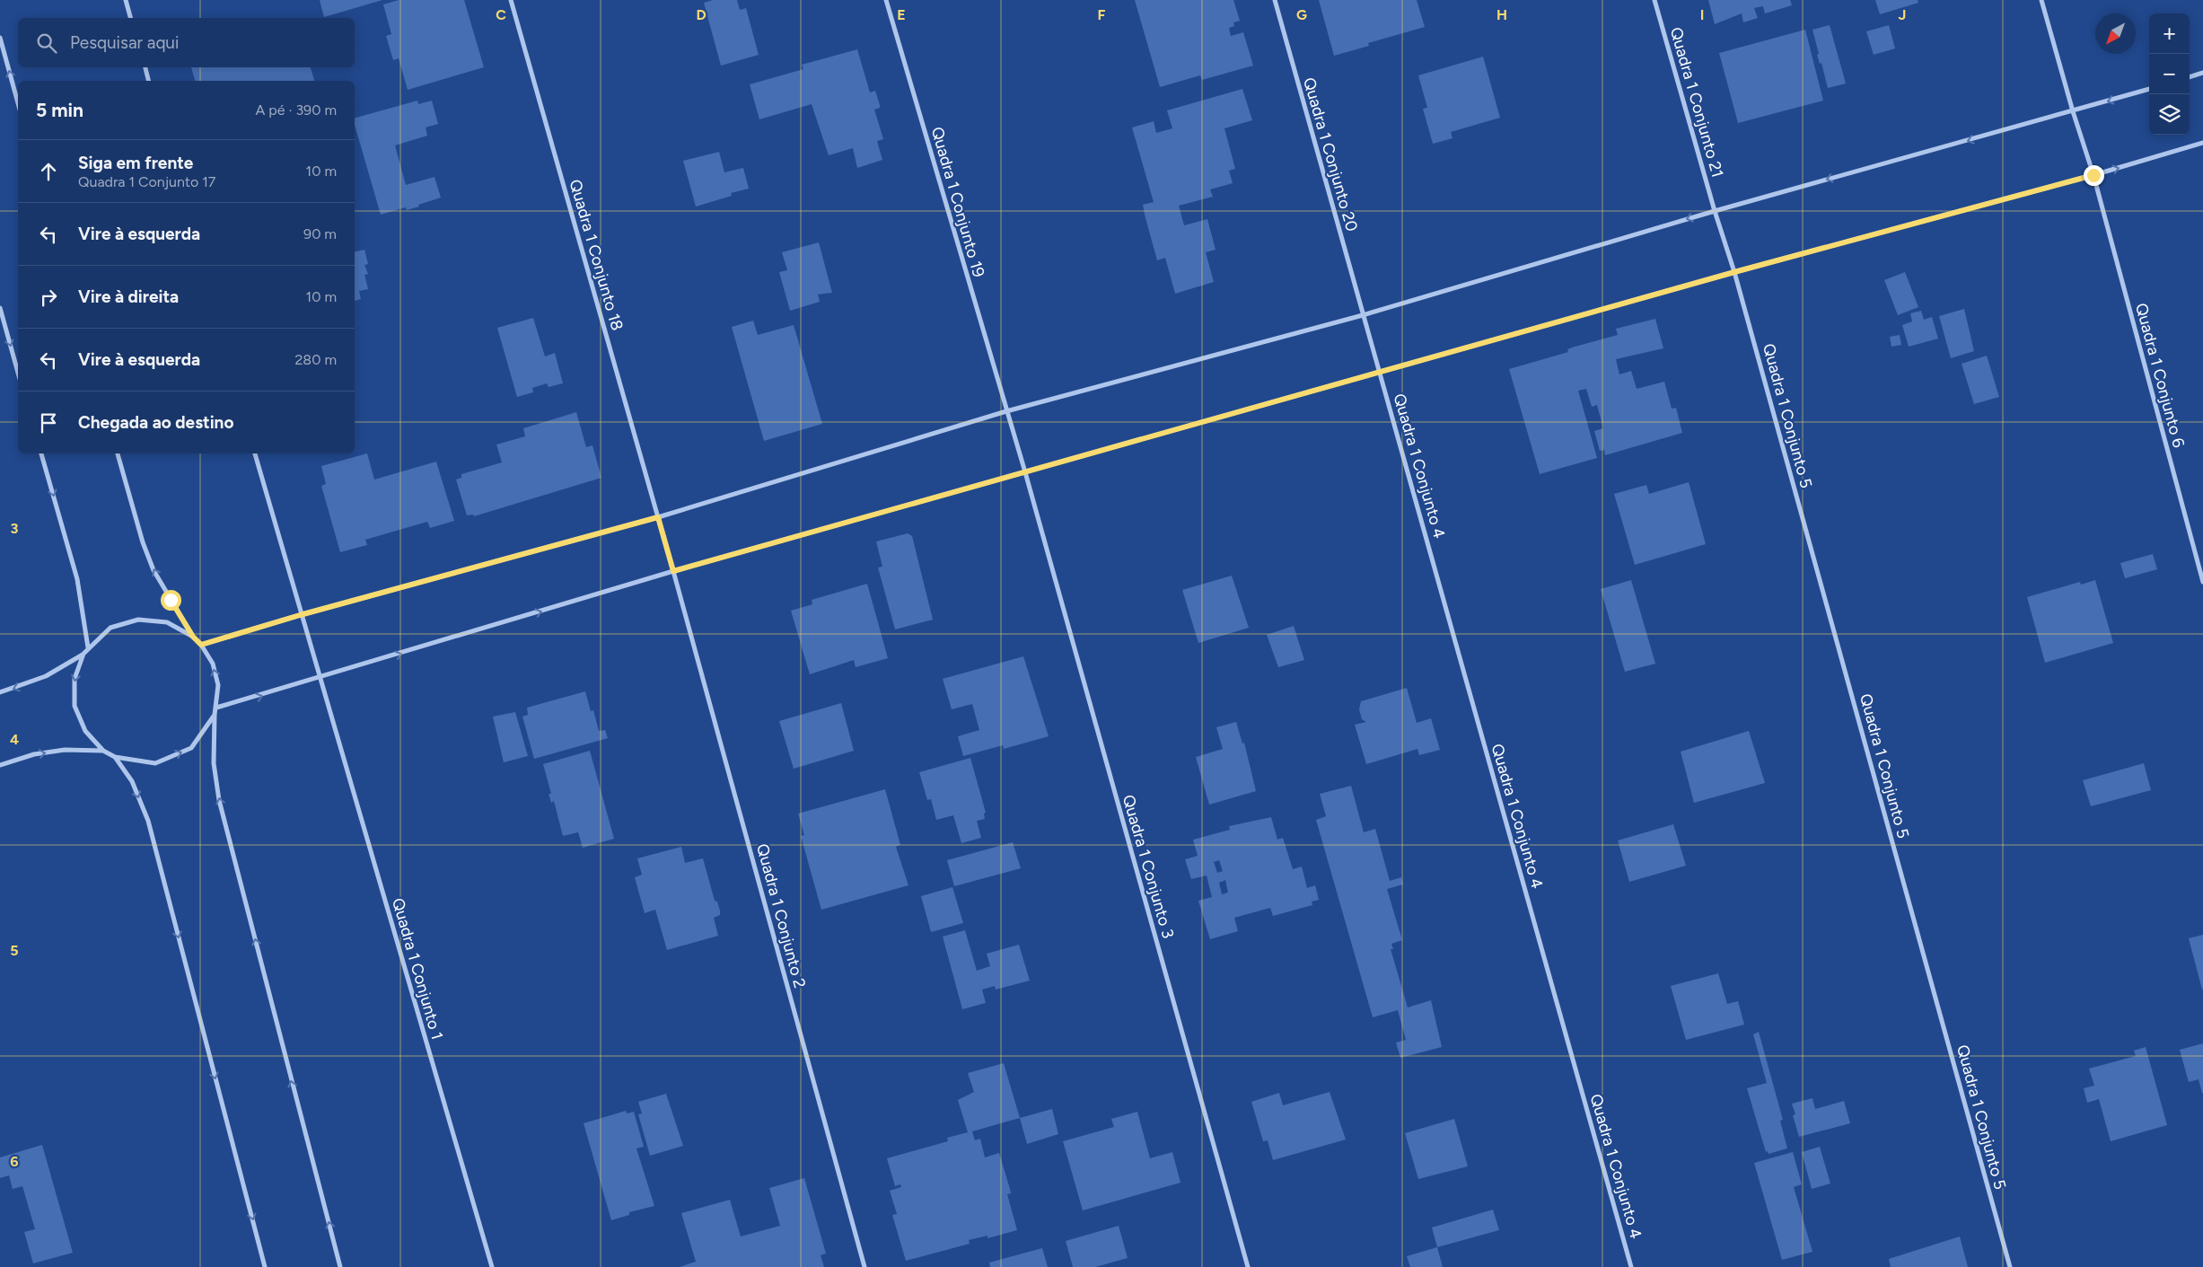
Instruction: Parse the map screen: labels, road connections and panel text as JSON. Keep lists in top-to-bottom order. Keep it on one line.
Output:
{"streets":{"street":["Quadra 1 Conjunto 21","Quadra 1 Conjunto 20","Quadra 1 Conjunto 19","Quadra 1 Conjunto 18","Quadra 1 Conjunto 6","Quadra 1 Conjunto 5","Quadra 1 Conjunto 4","Quadra 1 Conjunto 3","Quadra 1 Conjunto 2","Quadra 1 Conjunto 1"]},"crossings":[["Quadra 1 Conjunto 21","Quadra 1 Conjunto 5"],["Quadra 1 Conjunto 20","Quadra 1 Conjunto 4"],["Quadra 1 Conjunto 19","Quadra 1 Conjunto 3"],["Quadra 1 Conjunto 18","Quadra 1 Conjunto 2"]],"north":"bottom left","page":{"map_buttons":["+","−"],"search":"Pesquisar aqui","heading":["5 min","A pé · 390 m"],"list":[["Siga em frente","Quadra 1 Conjunto 17","10 m"],["Vire à esquerda","90 m"],["Vire à direita","10 m"],["Vire à esquerda","280 m"],"Chegada ao destino"]},"grid":{"columns":["C","D","E","F","G","H","I","J"],"rows":["3","4","5","6"]}}
